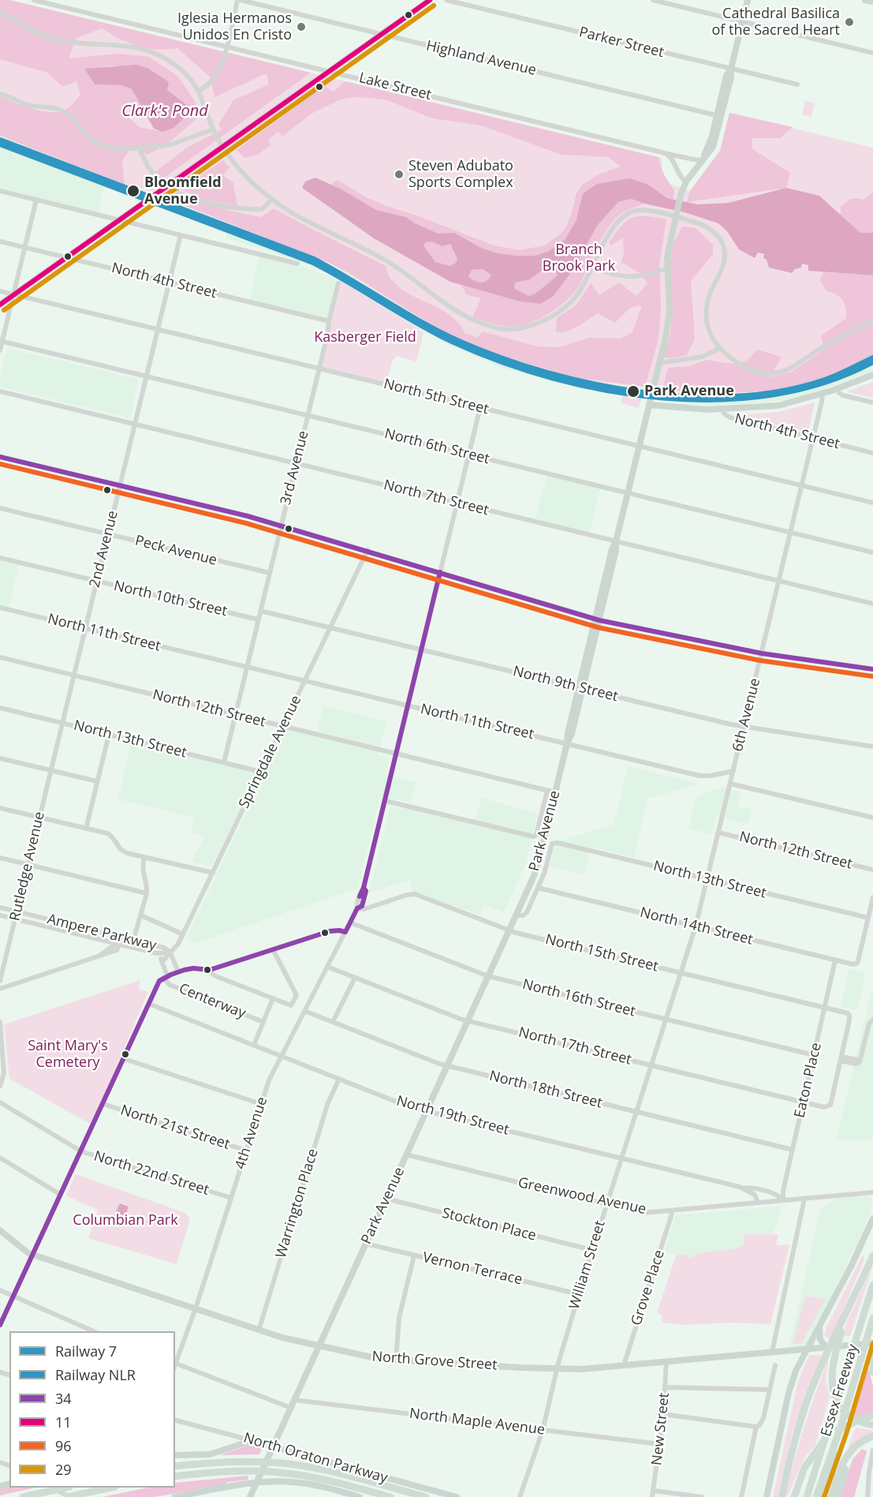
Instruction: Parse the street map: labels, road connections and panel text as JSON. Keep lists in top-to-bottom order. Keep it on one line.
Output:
{"streets":{"highway":["Essex Freeway"],"main road":["North 4th Street","Park Avenue","North Grove Street","North Oraton Parkway"],"street":["Parker Street","Highland Avenue","Lake Street","North 5th Street","North 6th Street","3rd Avenue","North 7th Street","2nd Avenue","Peck Avenue","North 10th Street","North 11th Street","North 9th Street","North 12th Street","6th Avenue","North 13th Street","Springdale Avenue","Rutledge Avenue","North 14th Street","Ampere Parkway","North 15th Street","North 16th Street","Centerway","North 17th Street","Eaton Place","North 18th Street","North 19th Street","North 21st Street","4th Avenue","North 22nd Street","Greenwood Avenue","Warrington Place","Stockton Place","William Street","Vernon Terrace","Grove Place","North Maple Avenue","New Street"]},"crossings":[["Parker Street","Park Avenue"],["Highland Avenue","Park Avenue"],["Lake Street","Park Avenue"],["North 4th Street","3rd Avenue"],["North 4th Street","2nd Avenue"],["North 4th Street","6th Avenue"],["North 4th Street","Park Avenue"],["North 5th Street","3rd Avenue"],["North 5th Street","2nd Avenue"],["North 5th Street","6th Avenue"],["North 5th Street","Park Avenue"],["North 5th Street","4th Avenue"],["North 6th Street","3rd Avenue"],["North 6th Street","2nd Avenue"],["North 6th Street","6th Avenue"],["North 6th Street","Park Avenue"],["North 6th Street","4th Avenue"],["3rd Avenue","North 7th Street"],["3rd Avenue","Peck Avenue"],["3rd Avenue","North 10th Street"],["3rd Avenue","North 11th Street"],["3rd Avenue","North 9th Street"],["3rd Avenue","North 12th Street"],["3rd Avenue","North 13th Street"],["North 7th Street","2nd Avenue"],["North 7th Street","6th Avenue"],["North 7th Street","Park Avenue"],["North 7th Street","4th Avenue"],["2nd Avenue","Peck Avenue"],["2nd Avenue","North 10th Street"],["2nd Avenue","North 11th Street"],["2nd Avenue","North 12th Street"],["2nd Avenue","North 13th Street"],["2nd Avenue","Rutledge Avenue"],["North 11th Street","6th Avenue"],["North 11th Street","Springdale Avenue"],["North 11th Street","Park Avenue"],["North 11th Street","4th Avenue"],["North 9th Street","6th Avenue"],["North 9th Street","Springdale Avenue"],["North 9th Street","Park Avenue"],["North 9th Street","4th Avenue"],["North 12th Street","6th Avenue"],["North 12th Street","Springdale Avenue"],["North 12th Street","Park Avenue"],["North 12th Street","4th Avenue"],["6th Avenue","North 13th Street"],["6th Avenue","North 14th Street"],["6th Avenue","William Street"],["North 13th Street","Springdale Avenue"],["North 13th Street","Park Avenue"],["North 13th Street","North 14th Street"],["Springdale Avenue","Ampere Parkway"],["Park Avenue","North 14th Street"],["Park Avenue","North 15th Street"],["Park Avenue","North 16th Street"],["Park Avenue","North 17th Street"],["Park Avenue","North 18th Street"],["Park Avenue","North 19th Street"],["Park Avenue","Greenwood Avenue"],["Park Avenue","Stockton Place"],["Park Avenue","Vernon Terrace"],["Park Avenue","North Grove Street"],["Park Avenue","North Maple Avenue"],["Park Avenue","North Oraton Parkway"],["Rutledge Avenue","Ampere Parkway"],["North 14th Street","Eaton Place"],["North 14th Street","William Street"],["North 15th Street","North 17th Street"],["North 15th Street","Eaton Place"],["North 15th Street","4th Avenue"],["North 15th Street","William Street"],["North 16th Street","Eaton Place"],["North 16th Street","4th Avenue"],["North 16th Street","William Street"],["North 17th Street","Eaton Place"],["North 17th Street","4th Avenue"],["North 17th Street","William Street"],["Eaton Place","North 18th Street"],["Eaton Place","North 19th Street"],["Eaton Place","Greenwood Avenue"],["North 18th Street","4th Avenue"],["North 18th Street","William Street"],["North 19th Street","4th Avenue"],["North 19th Street","Greenwood Avenue"],["North 19th Street","Warrington Place"],["North 19th Street","William Street"],["North 21st Street","4th Avenue"],["4th Avenue","North 22nd Street"],["4th Avenue","North Grove Street"],["Greenwood Avenue","William Street"],["Greenwood Avenue","Grove Place"],["Warrington Place","North Grove Street"],["Stockton Place","William Street"],["William Street","Vernon Terrace"],["William Street","North Grove Street"],["William Street","North Maple Avenue"],["Grove Place","North Grove Street"],["North Grove Street","New Street"],["North Maple Avenue","New Street"]],"water":["Clark's Pond"],"parks":["Branch Brook Park","Kasberger Field","Saint Mary's Cemetery","Columbian Park"],"places":["Cathedral Basilica of the Sacred Heart","Iglesia Hermanos Unidos En Cristo","Steven Adubato Sports Complex","Bloomfield Avenue","Park Avenue"],"lines":["transit line 11","transit line 29","rail line 7","rail line NLR","transit line 34","transit line 96"],"legend":["Railway 7","Railway NLR","34","11","96","29"]}
